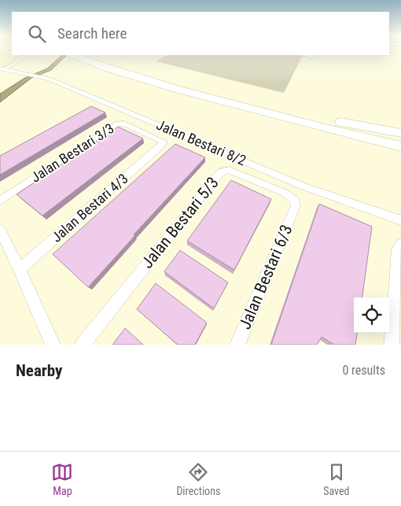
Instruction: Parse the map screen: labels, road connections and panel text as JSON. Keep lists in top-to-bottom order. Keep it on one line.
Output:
{"streets":{"street":["Jalan Bestari 8/2","Jalan Bestari 3/3","Jalan Bestari 4/3","Jalan Bestari 5/3","Jalan Bestari 6/3"]},"crossings":[["Jalan Bestari 3/3","Jalan Bestari 4/3"],["Jalan Bestari 5/3","Jalan Bestari 6/3"]],"page":{"search":"Search here","heading":["Nearby","0 results"],"nav":["Map","Directions","Saved"]}}
